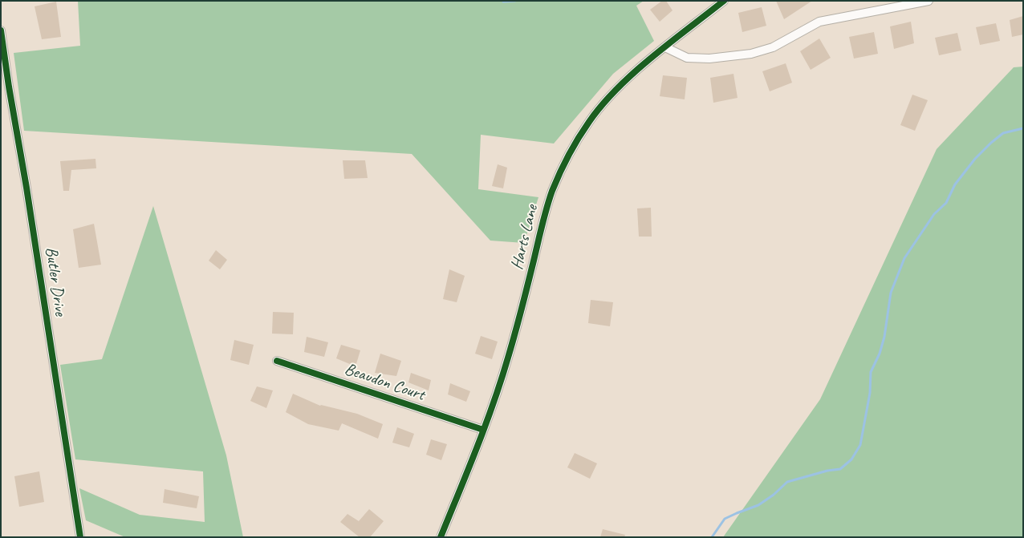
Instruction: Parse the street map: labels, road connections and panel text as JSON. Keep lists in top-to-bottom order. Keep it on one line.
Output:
{"streets":{"street":["Harts Lane","Butler Drive","Beaudon Court"]},"crossings":[["Harts Lane","Beaudon Court"]]}
